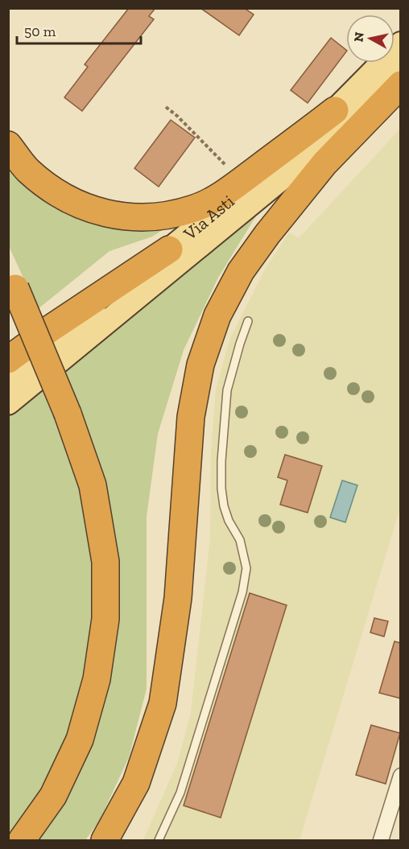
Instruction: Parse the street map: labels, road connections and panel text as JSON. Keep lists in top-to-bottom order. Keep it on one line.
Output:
{"streets":{"main road":["Via Asti"]},"scale_bar":"50 m","north":"left"}
